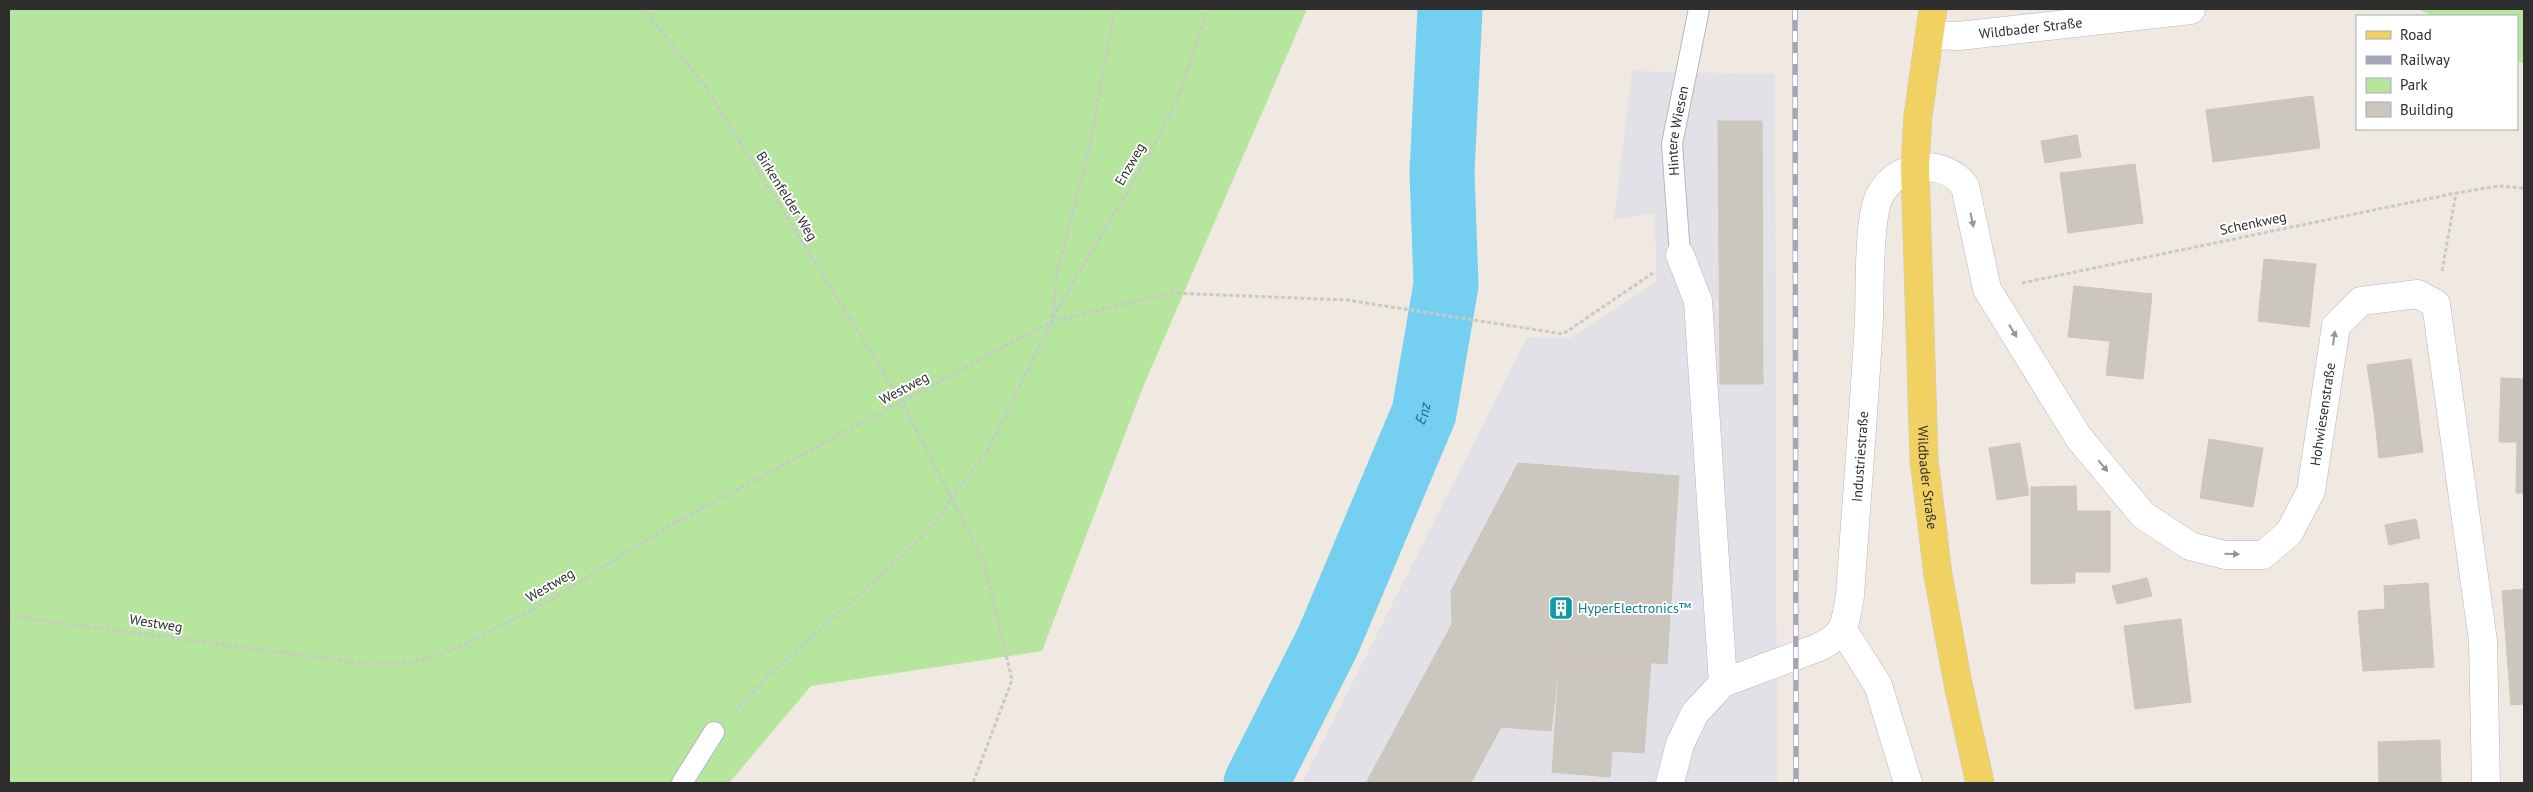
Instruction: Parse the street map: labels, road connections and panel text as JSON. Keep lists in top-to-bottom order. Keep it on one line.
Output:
{"streets":{"main road":["Wildbader Straße"],"street":["Hohwiesenstraße","Industriestraße"],"lane":["Hintere Wiesen"],"path":["Enzweg","Birkenfelder Weg","Schenkweg","Westweg"]},"crossings":[["Wildbader Straße","Hohwiesenstraße"],["Wildbader Straße","Industriestraße"],["Hintere Wiesen","Westweg"],["Enzweg","Birkenfelder Weg"],["Enzweg","Westweg"],["Birkenfelder Weg","Westweg"],["Schenkweg","Hohwiesenstraße"],["Hohwiesenstraße","Industriestraße"]],"water":["Enz"],"places":{"building":["HyperElectronics™"]},"legend":["Road","Railway","Park","Building"]}
